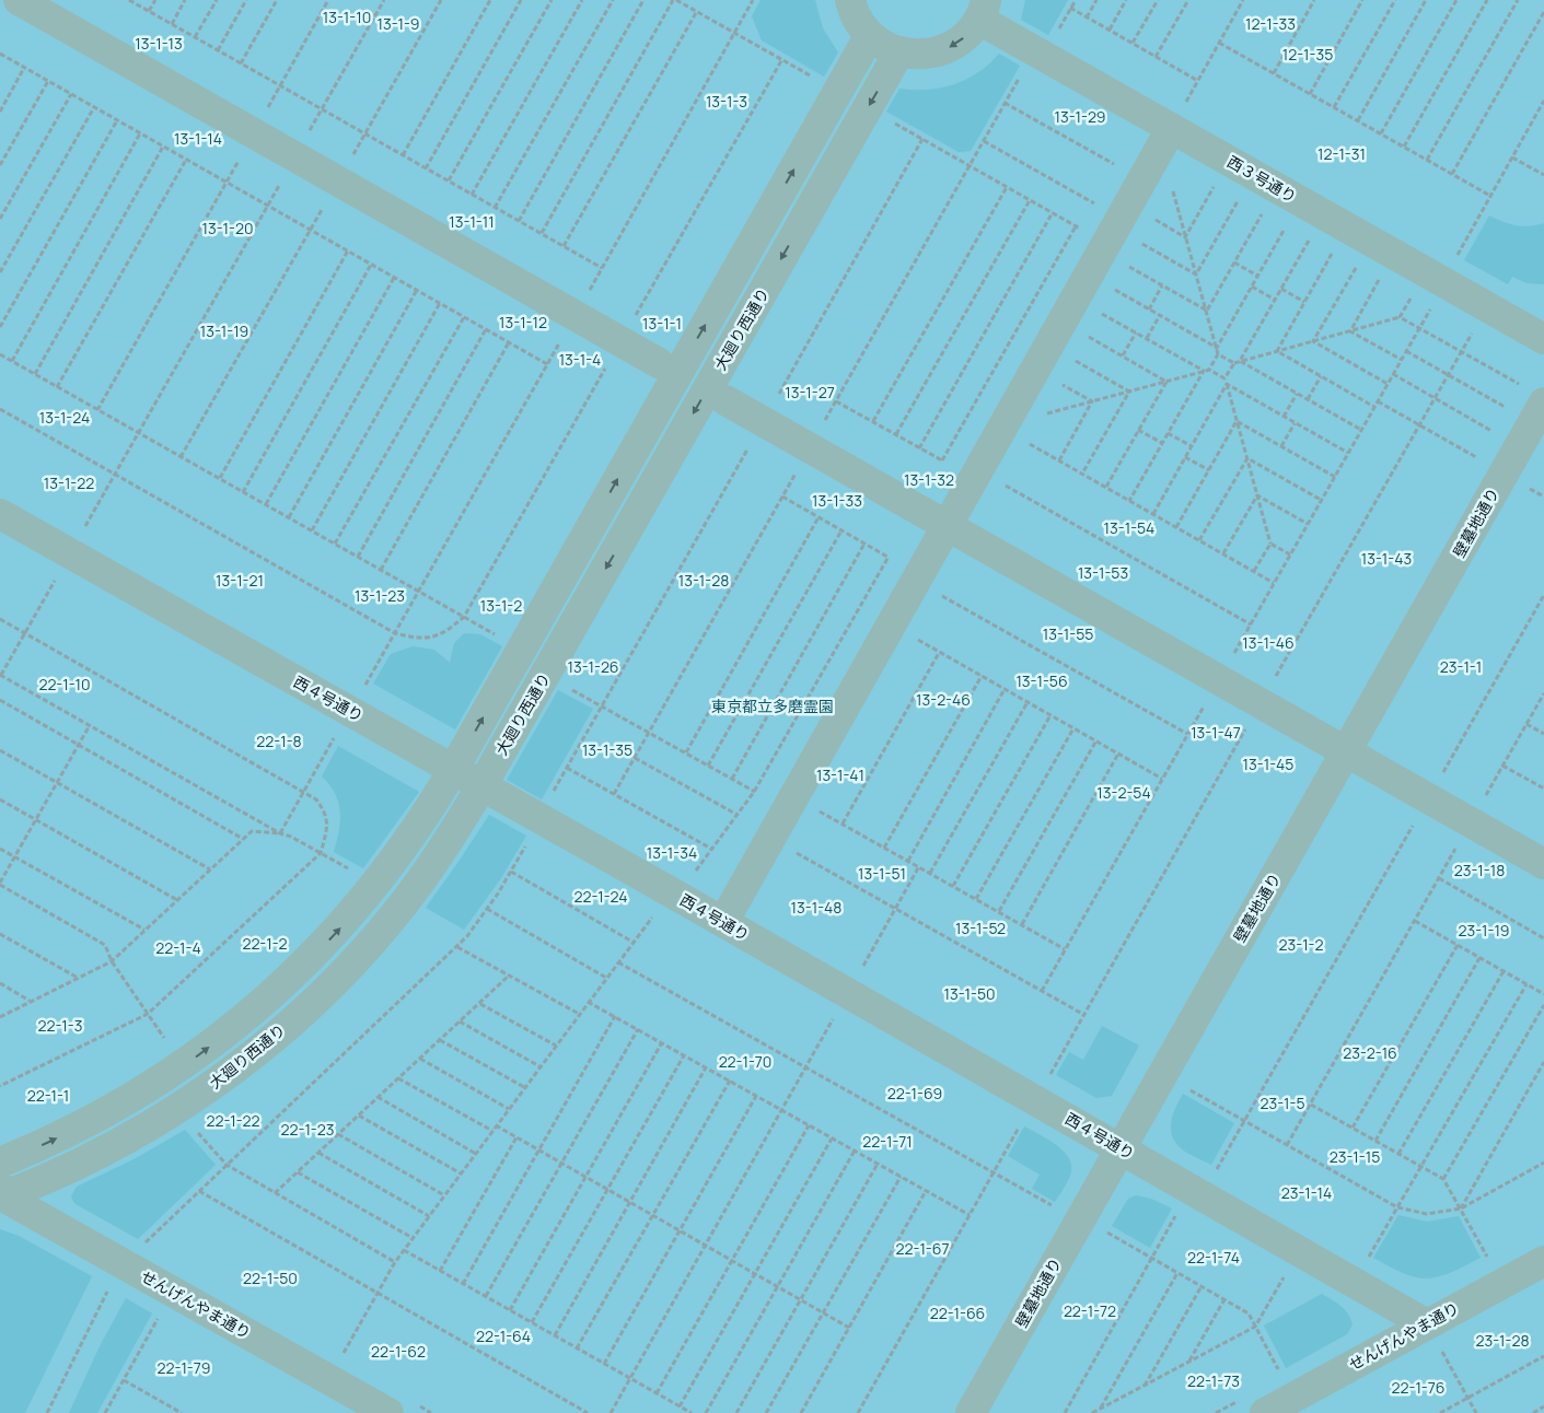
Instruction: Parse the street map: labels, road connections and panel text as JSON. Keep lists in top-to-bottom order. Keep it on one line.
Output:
{"streets":{"lane":["西３号通り","大廻り西通り","壁墓地通り","西４号通り","せんげんやま通り"]},"crossings":[["大廻り西通り","西４号通り"],["大廻り西通り","せんげんやま通り"],["壁墓地通り","西４号通り"],["西４号通り","せんげんやま通り"]],"parks":["13-1-10","13-1-9","12-1-33","13-1-13","12-1-35","13-1-3","13-1-29","13-1-14","12-1-31","13-1-11","13-1-20","13-1-12","13-1-1","13-1-19","13-1-4","13-1-27","13-1-24","13-1-32","13-1-22","13-1-33","13-1-54","13-1-43","13-1-53","13-1-21","13-1-28","13-1-23","13-1-2","13-1-55","13-1-46","13-1-26","23-1-1","13-1-56","22-1-10","13-2-46","東京都立多磨霊園","13-1-47","22-1-8","13-1-35","13-1-45","13-1-41","13-2-54","13-1-34","23-1-18","13-1-51","22-1-24","13-1-48","13-1-52","23-1-19","22-1-2","23-1-2","22-1-4","13-1-50","22-1-3","23-2-16","22-1-70","22-1-69","22-1-1","23-1-5","22-1-22","22-1-23","22-1-71","23-1-15","23-1-14","22-1-67","22-1-74","22-1-50","22-1-72","22-1-66","22-1-64","23-1-28","22-1-62","22-1-79","22-1-73","22-1-76"]}
